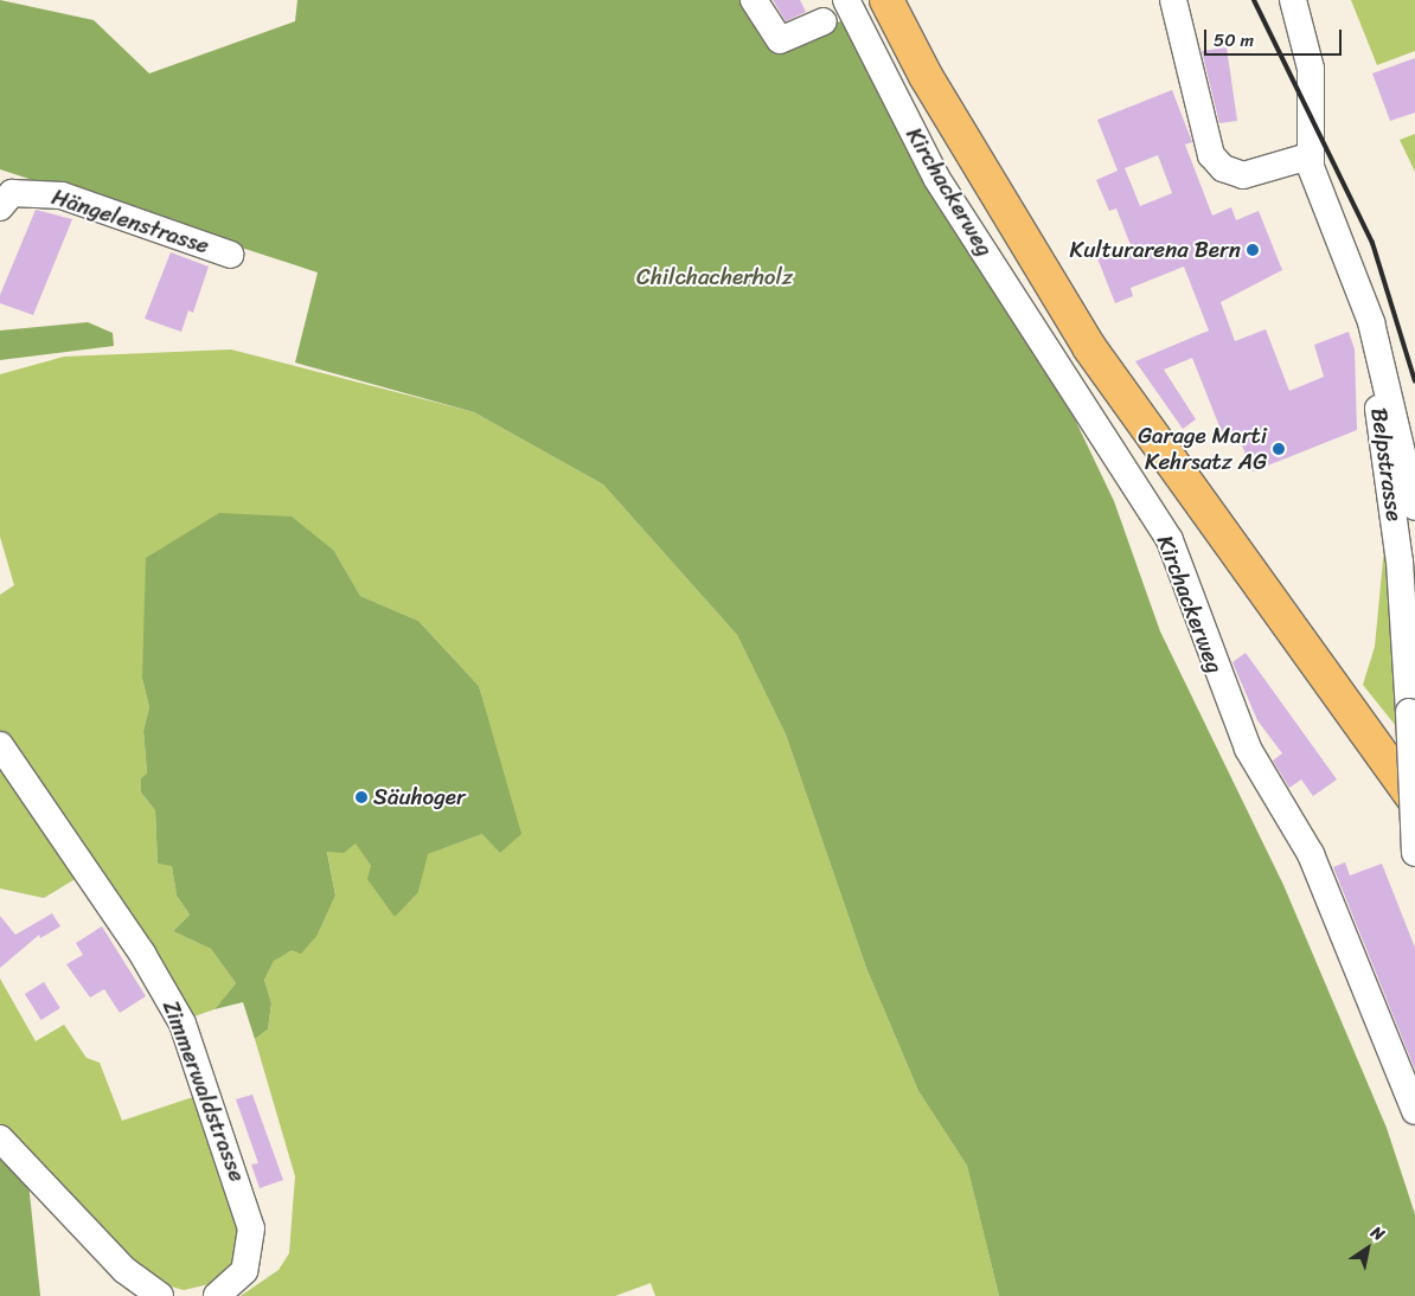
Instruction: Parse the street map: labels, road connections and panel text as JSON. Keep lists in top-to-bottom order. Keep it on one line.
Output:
{"streets":{"street":["Kirchackerweg","Hängelenstrasse","Belpstrasse","Zimmerwaldstrasse"]},"parks":["Chilchacherholz"],"places":["Kulturarena Bern","Garage Marti Kehrsatz AG","Säuhoger"],"scale_bar":"50 m","north":"top right"}
